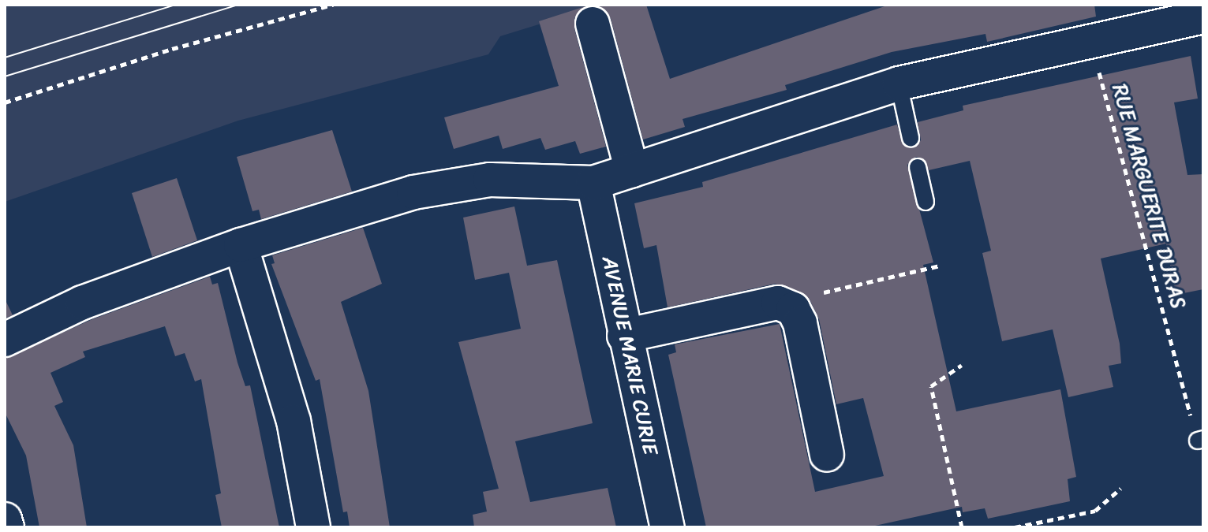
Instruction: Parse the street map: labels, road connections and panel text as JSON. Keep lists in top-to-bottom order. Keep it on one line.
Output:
{"streets":{"street":["AVENUE MARIE CURIE"],"path":["RUE MARGUERITE DURAS"]}}
